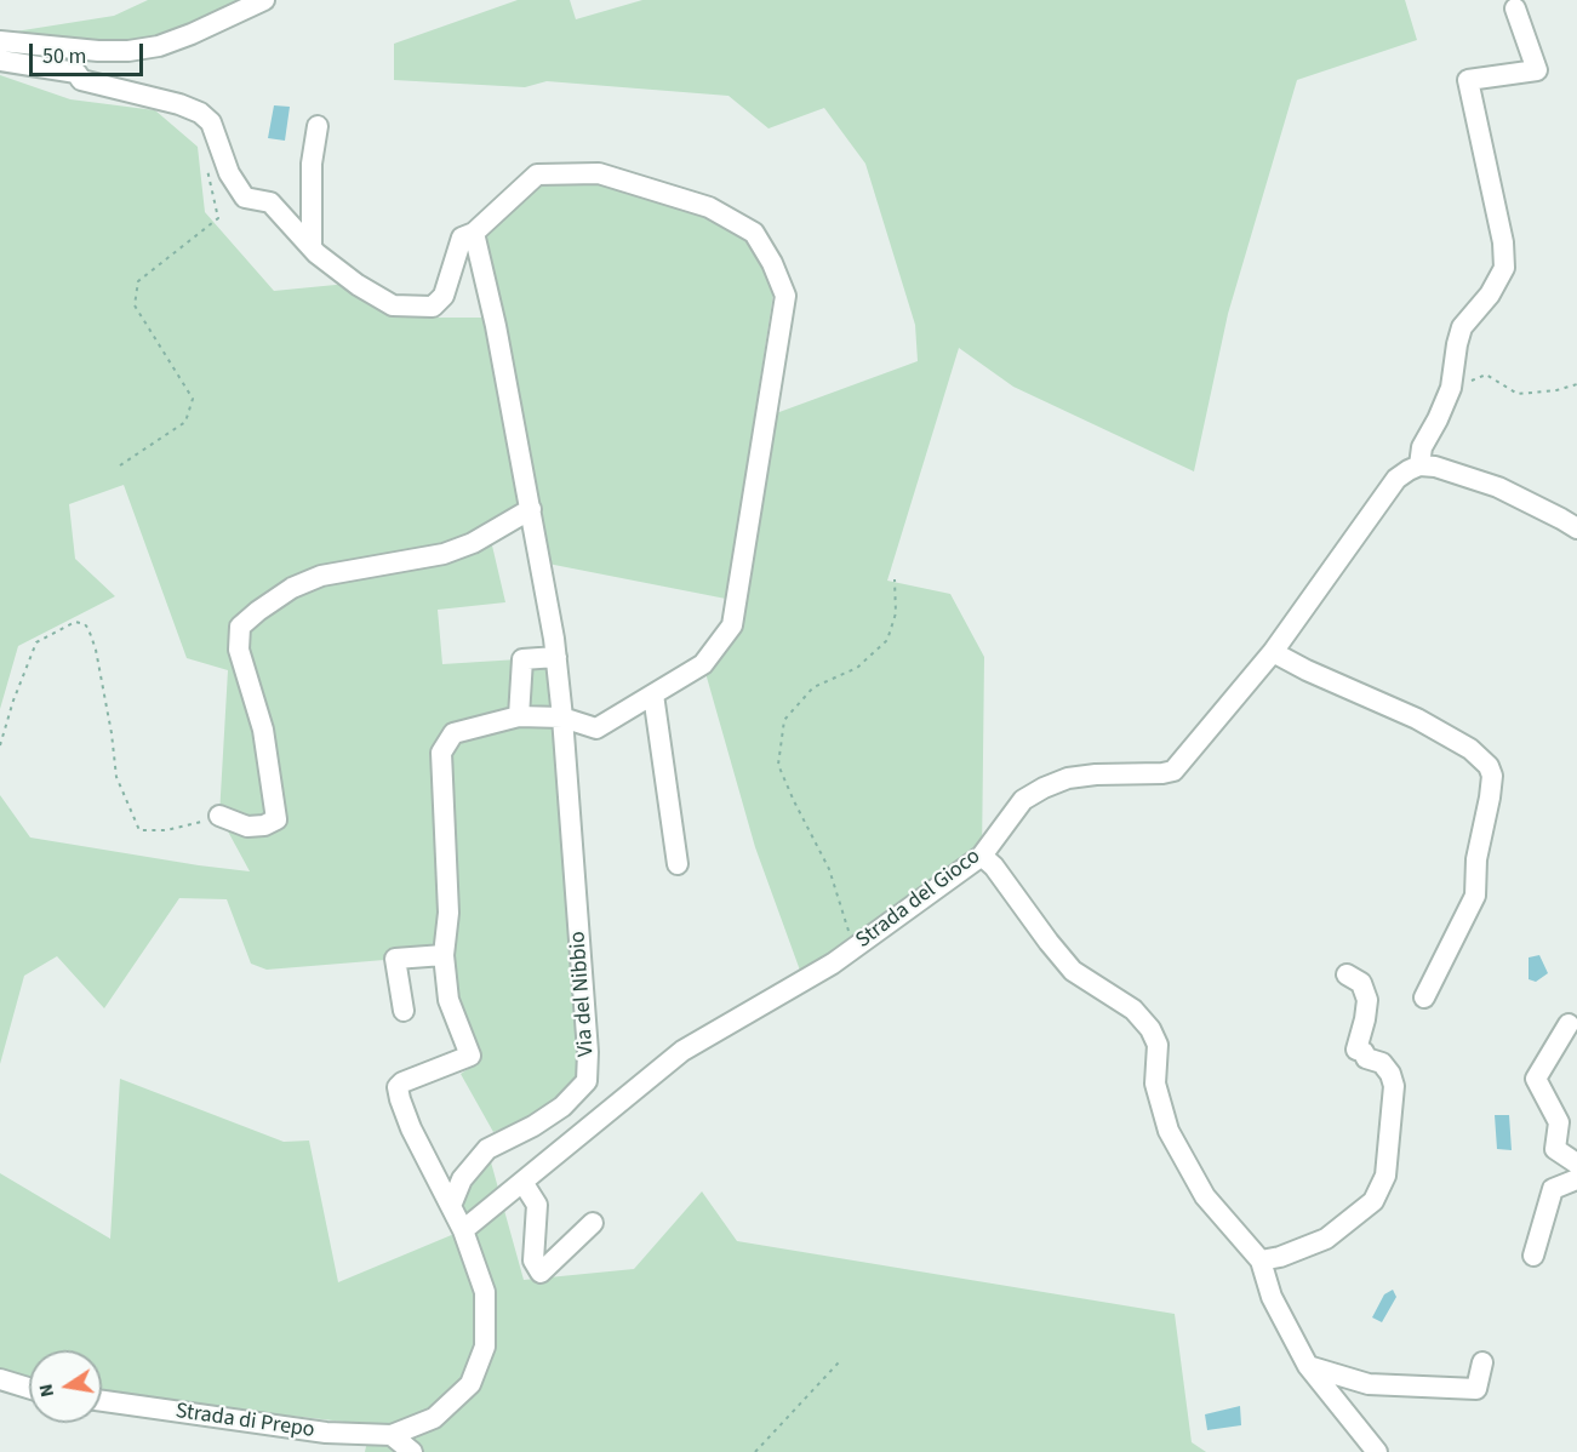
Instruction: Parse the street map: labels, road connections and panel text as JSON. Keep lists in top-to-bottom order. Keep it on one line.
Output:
{"streets":{"street":["Strada del Gioco","Via del Nibbio","Strada di Prepo"]},"crossings":[["Strada del Gioco","Strada di Prepo"],["Via del Nibbio","Strada di Prepo"]],"scale_bar":"50 m","north":"left"}
